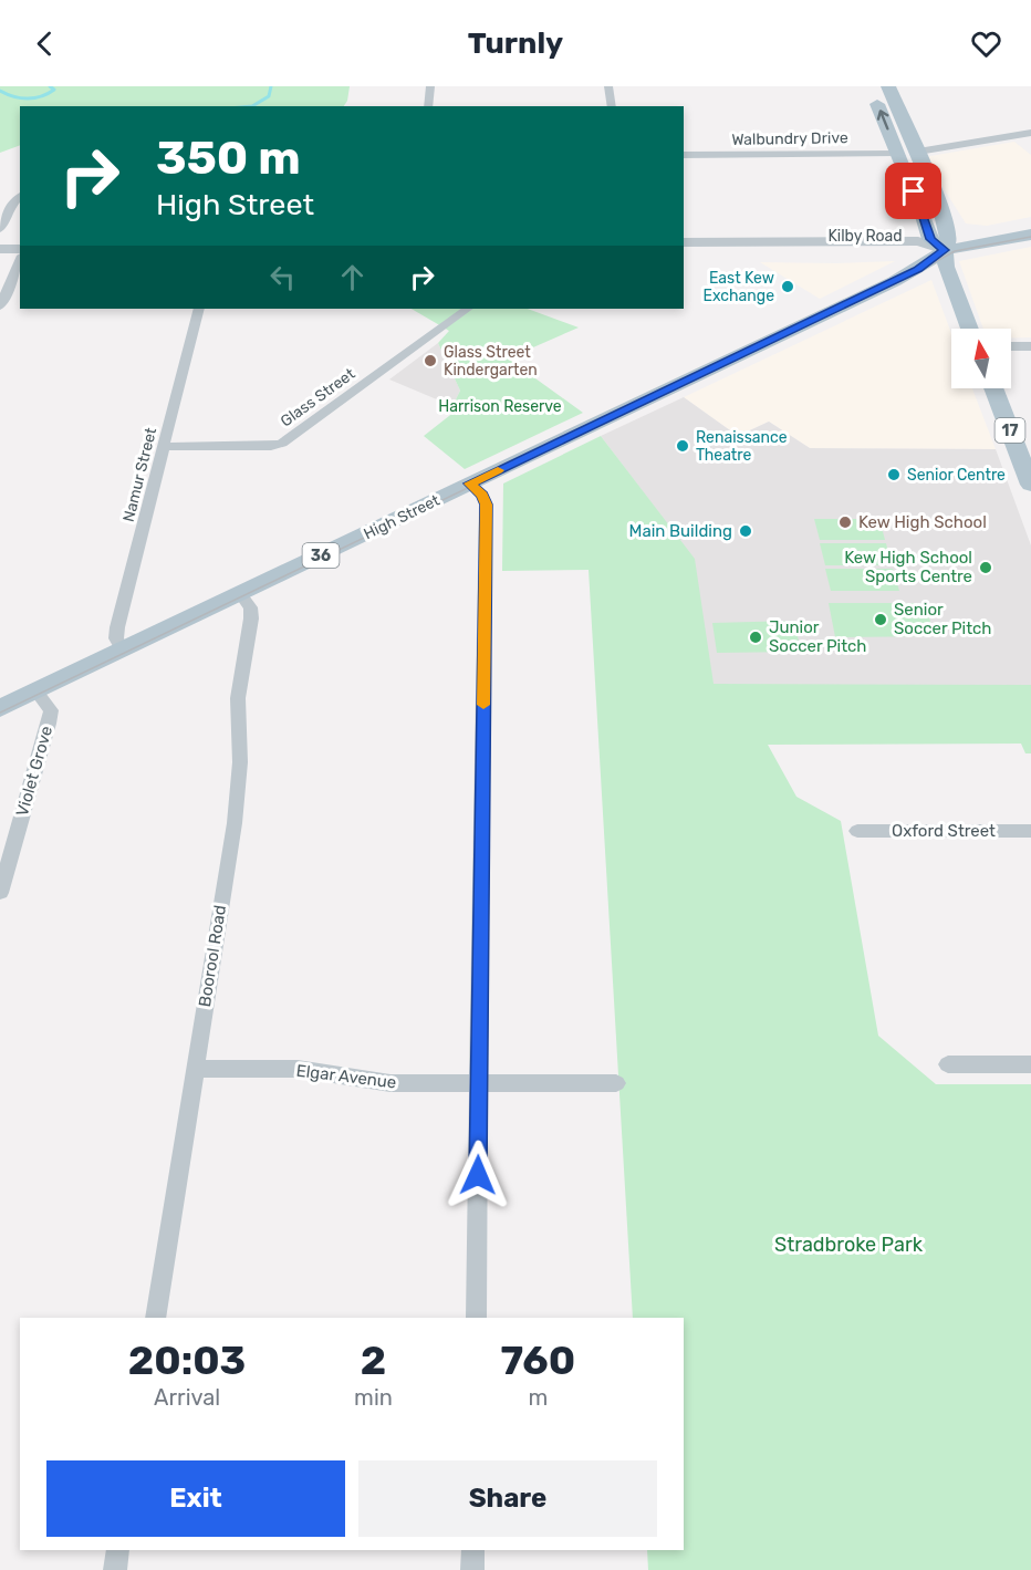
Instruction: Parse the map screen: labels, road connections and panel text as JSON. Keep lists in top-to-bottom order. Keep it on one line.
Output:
{"streets":{"main road":["17","High Street","36"],"street":["Walbundry Drive","Kilby Road","Glass Street","Namur Street","Violet Grove","Oxford Street","Boorool Road","Elgar Avenue"]},"crossings":[["Kilby Road","High Street"],["Kilby Road","36"],["Glass Street","Namur Street"],["Namur Street","High Street"],["High Street","36"],["High Street","Violet Grove"],["High Street","Boorool Road"],["Boorool Road","Elgar Avenue"]],"parks":["Harrison Reserve","Stradbroke Park"],"places":["East Kew Exchange","Glass Street Kindergarten","Renaissance Theatre","Senior Centre","Kew High School","Main Building","Kew High School Sports Centre","Senior Soccer Pitch","Junior Soccer Pitch"],"north":"top","page":{"header":"Turnly","turn":["350 m","High Street"],"eta":["20:03","Arrival","2","min","760","m"],"buttons":["Exit","Share"]}}
